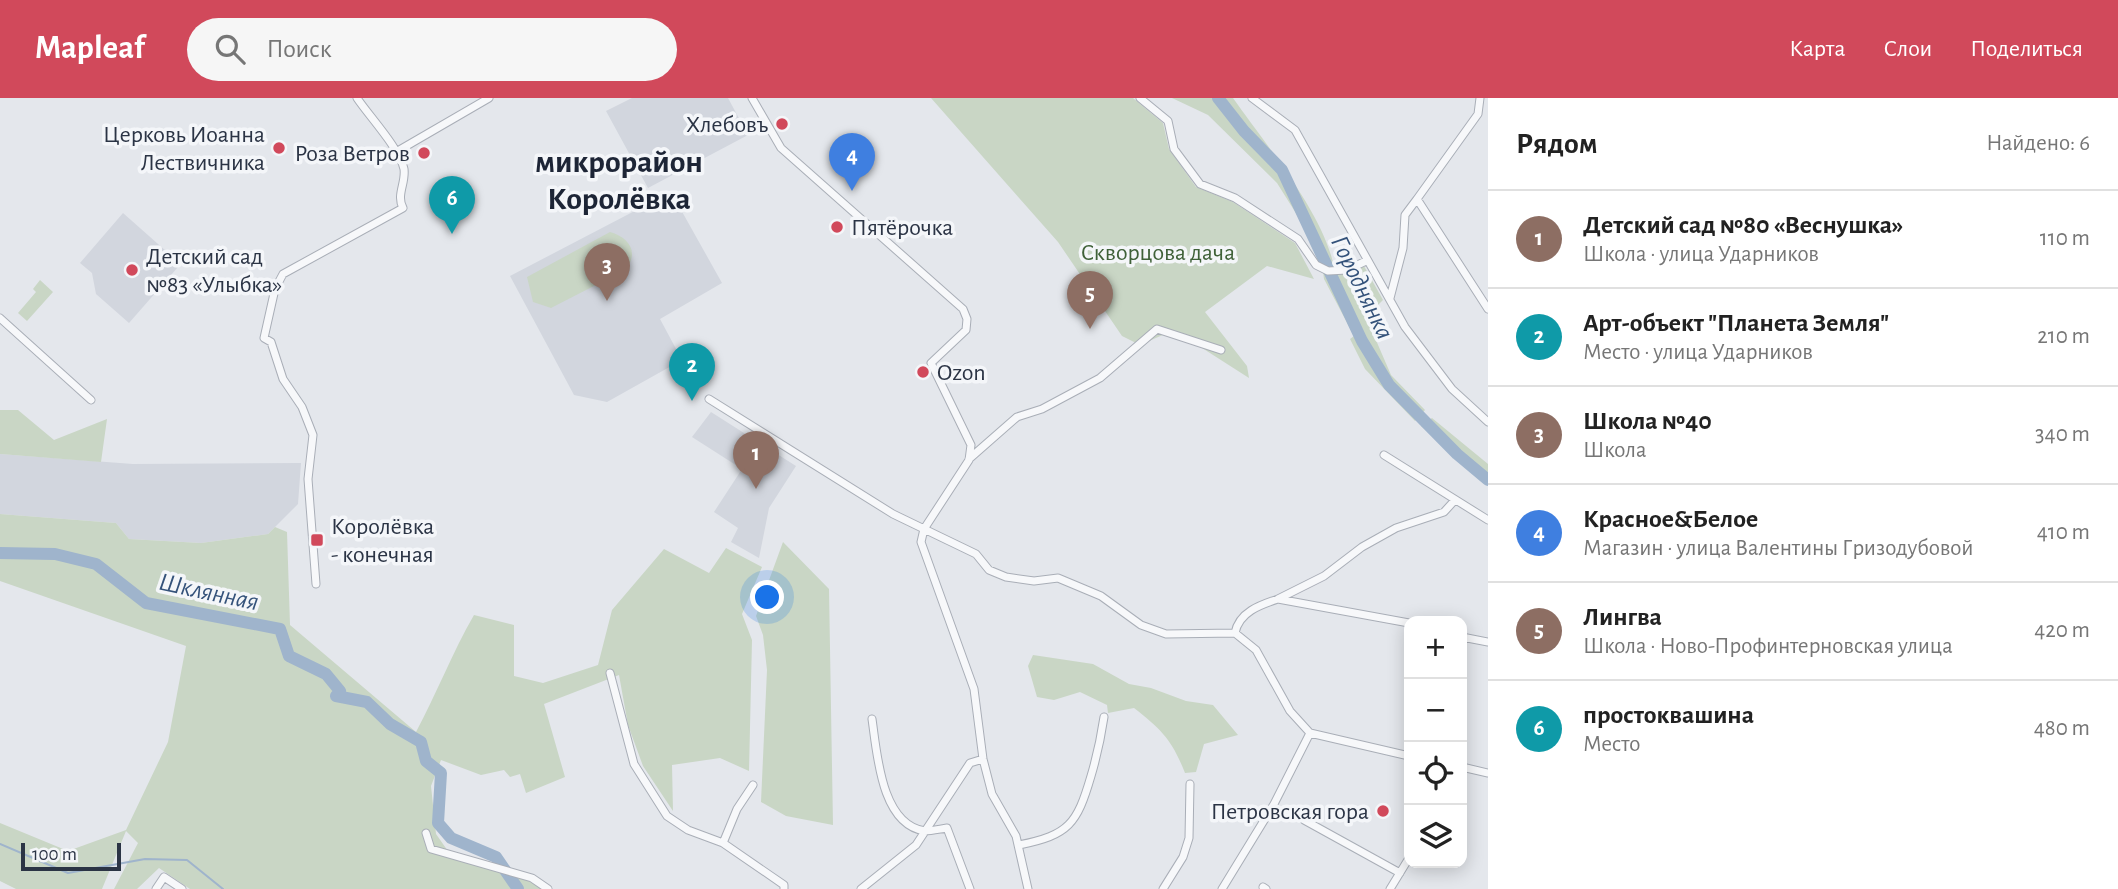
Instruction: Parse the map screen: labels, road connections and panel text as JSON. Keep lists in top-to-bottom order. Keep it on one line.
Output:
{"districts":["микрорайон Королёвка"],"water":["Городнянка","Шклянная"],"parks":["Скворцова дача"],"places":{"other":["Хлебовъ","Церковь Иоанна Лествичника","Роза Ветров","Пятёрочка","Детский сад №83 «Улыбка»","Ozon","Петровская гора"],"transit":["Королёвка - конечная"]},"scale_bar":"100 m","page":{"header":"Mapleaf","search":"Поиск","nav":["Карта","Слои","Поделиться"],"heading":["Рядом","Найдено: 6"],"pins":["4","6","3","5","2","1"],"list":[{"mark":"1","name":"Детский сад №80 «Веснушка»","note":"Школа · улица Ударников","value":"110 m"},{"mark":"2","name":"Арт-объект \"Планета Земля\"","note":"Место · улица Ударников","value":"210 m"},{"mark":"3","name":"Школа №40","note":"Школа","value":"340 m"},{"mark":"4","name":"Красное&Белое","note":"Магазин · улица Валентины Гризодубовой","value":"410 m"},{"mark":"5","name":"Лингва","note":"Школа · Ново-Профинтерновская улица","value":"420 m"},{"mark":"6","name":"простоквашина","note":"Место","value":"480 m"}],"map_buttons":["+","−"],"scale":"100 m"}}
